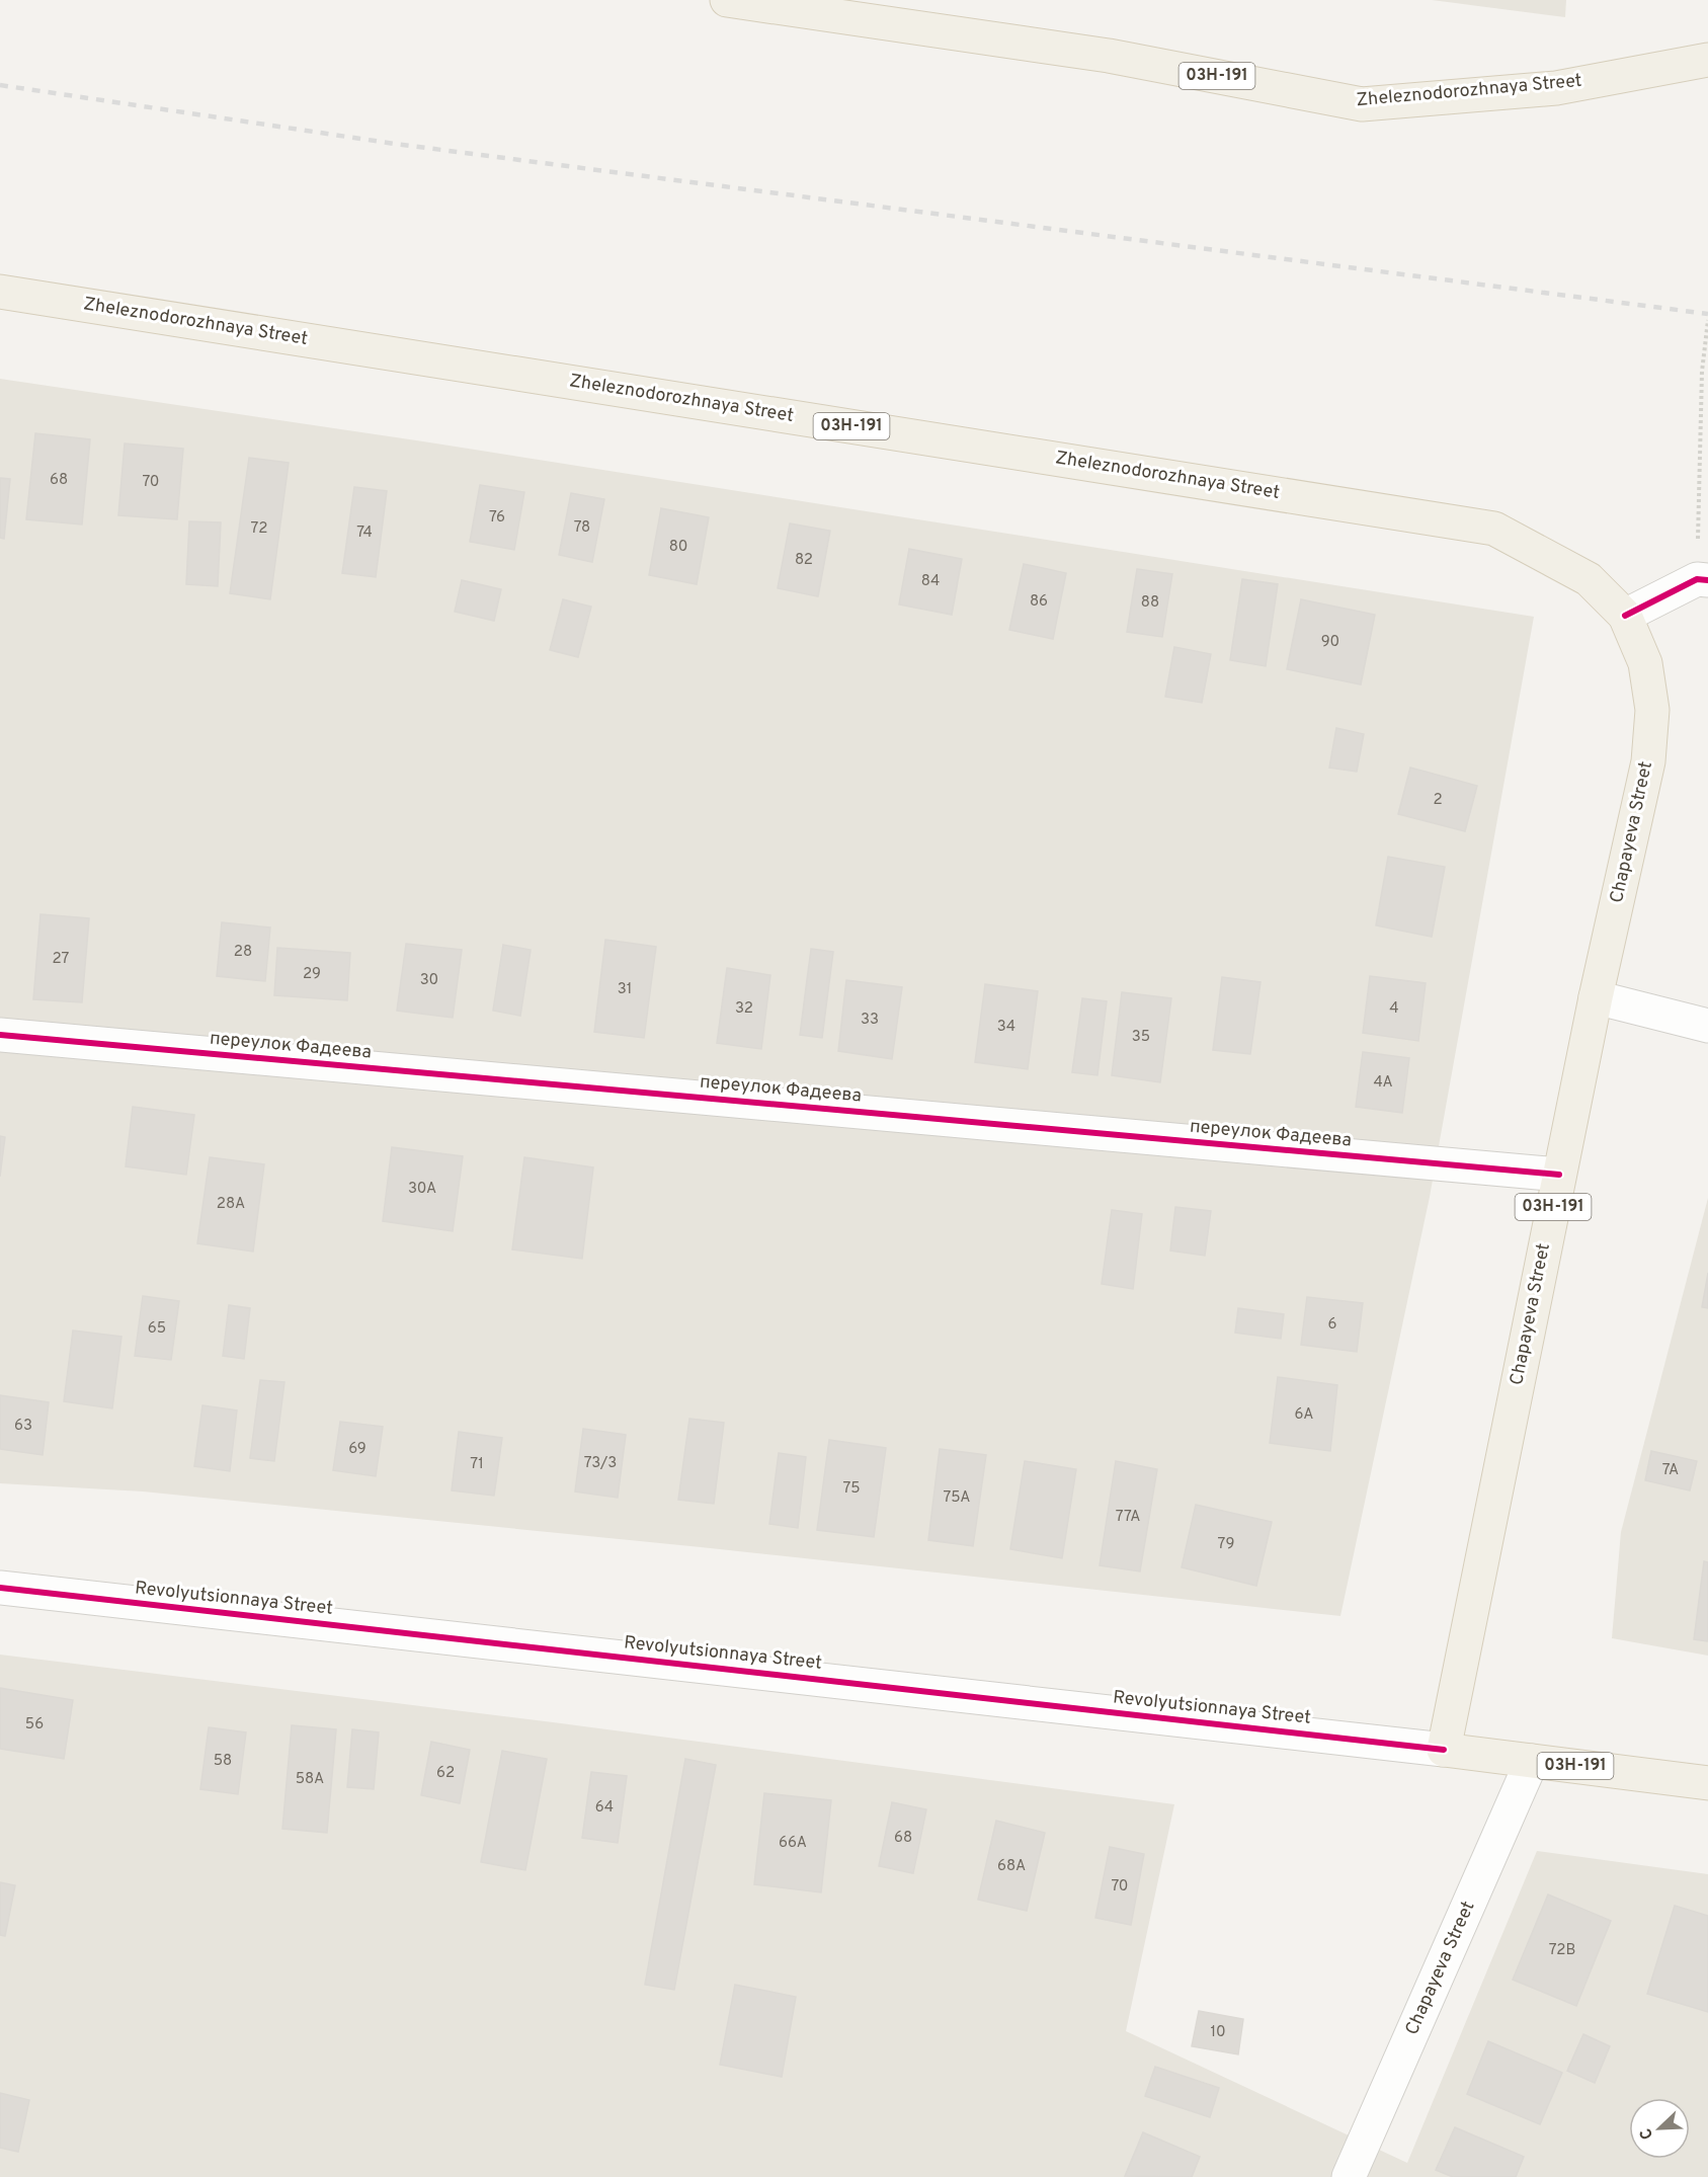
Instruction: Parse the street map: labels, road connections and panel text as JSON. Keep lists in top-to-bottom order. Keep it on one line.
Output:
{"streets":{"main road":["03Н-191","Zheleznodorozhnaya Street","Chapayeva Street","Revolyutsionnaya Street"],"street":["переулок Фадеева"]},"crossings":[["Zheleznodorozhnaya Street","Chapayeva Street"],["Chapayeva Street","переулок Фадеева"],["Chapayeva Street","Revolyutsionnaya Street"]],"house_numbers":["68","70","76","78","72","74","80","82","84","86","88","90","2","28","27","29","30","31","32","4","33","34","35","4А","30А","28А","6","65","6А","63","69","73/3","71","7А","75","75А","77А","79","56","58","62","58А","64","68","66А","68А","70","72В","10"],"north":"bottom left"}
